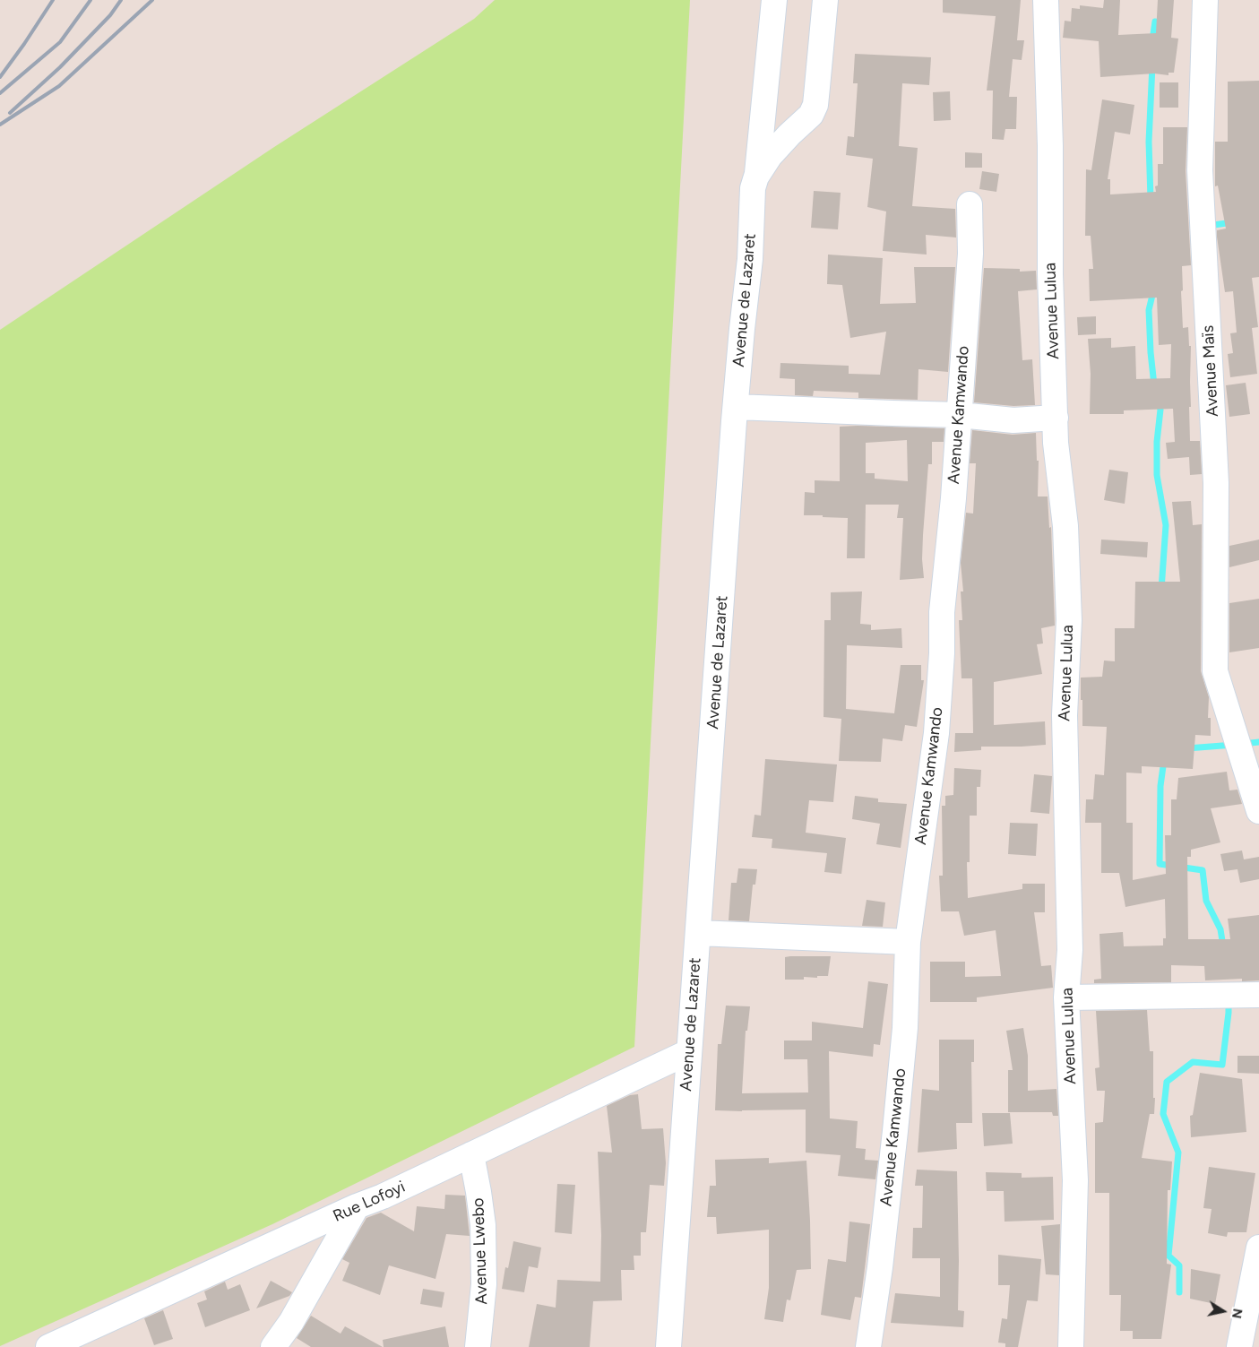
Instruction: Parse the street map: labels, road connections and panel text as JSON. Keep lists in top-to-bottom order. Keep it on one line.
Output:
{"streets":{"street":["Avenue de Lazaret","Avenue Lulua","Avenue Maïs","Avenue Kamwando","Rue Lofoyi","Avenue Lwebo"]},"crossings":[["Avenue de Lazaret","Rue Lofoyi"],["Rue Lofoyi","Avenue Lwebo"]],"north":"right"}
